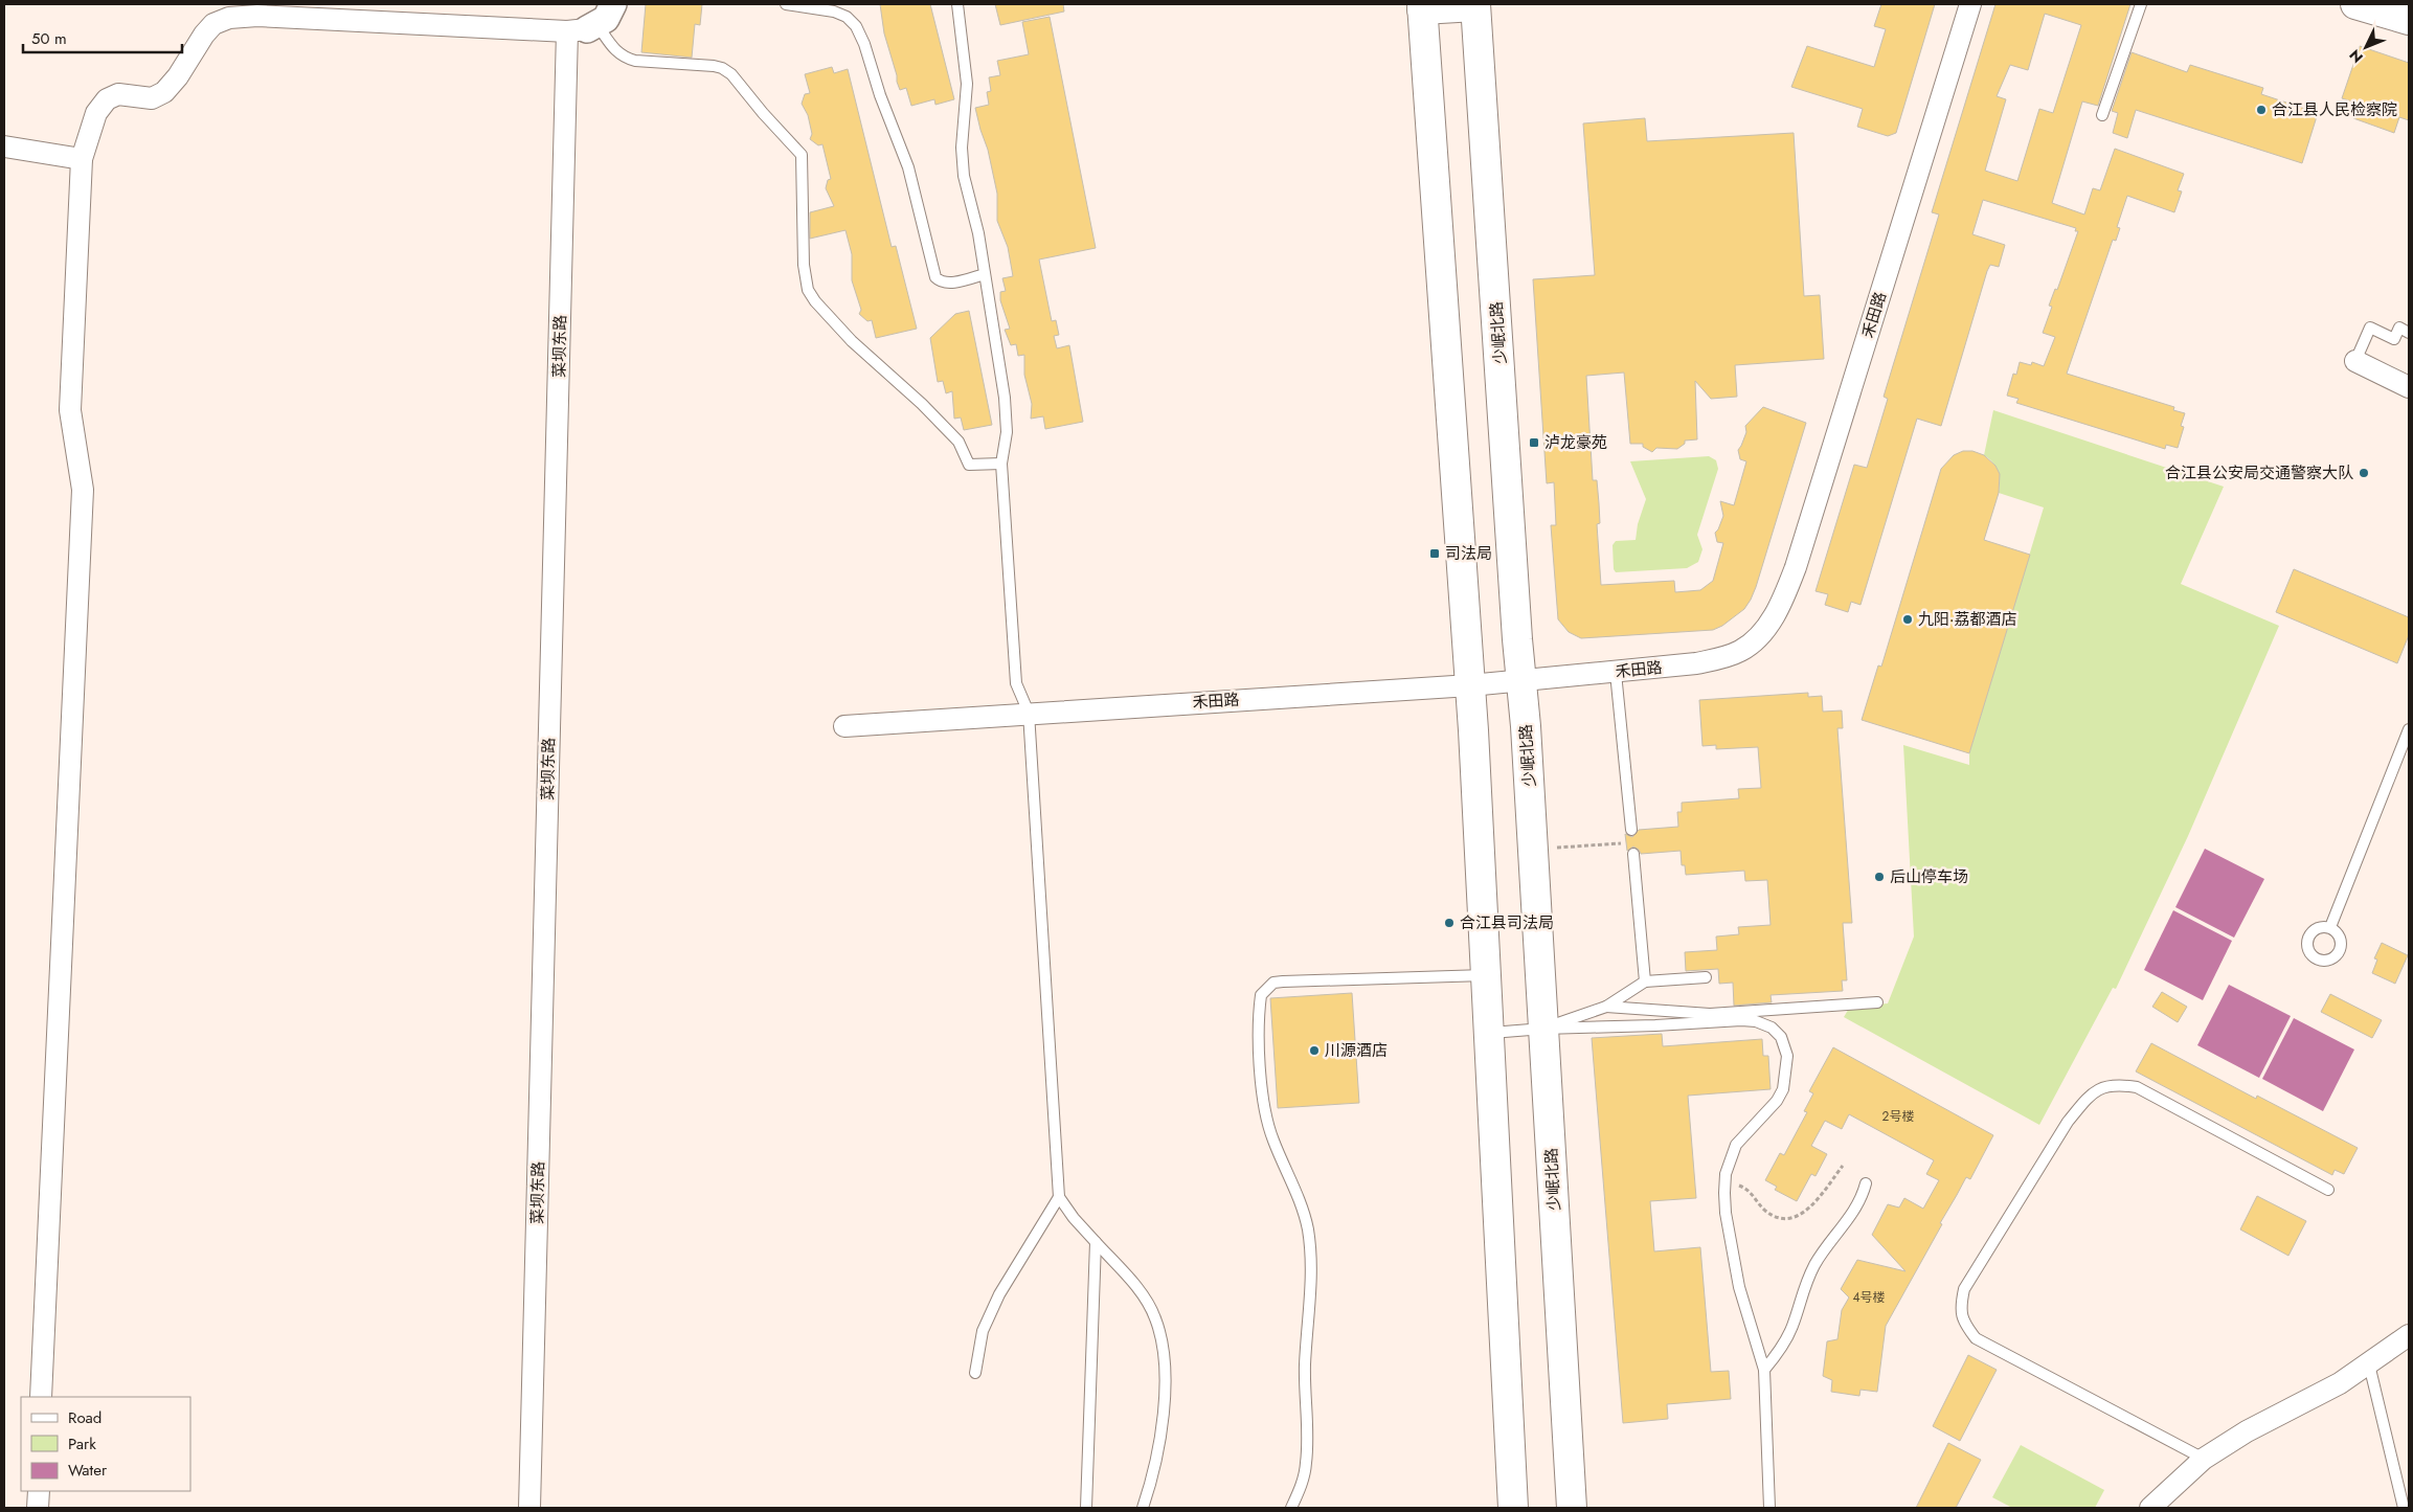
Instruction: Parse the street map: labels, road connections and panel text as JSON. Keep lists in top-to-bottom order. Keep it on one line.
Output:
{"streets":{"main road":["少岷北路"],"street":["禾田路","菜坝东路"]},"crossings":[["禾田路","少岷北路"]],"places":{"other":["合江县人民检察院","合江县公安局交通警察大队","九阳·荔都酒店","后山停车场","合江县司法局","川源酒店"],"transit":["泸龙豪苑","司法局"]},"house_numbers":["2号楼","4号楼"],"legend":["Road","Park","Water"],"scale_bar":"50 m","north":"bottom left"}
